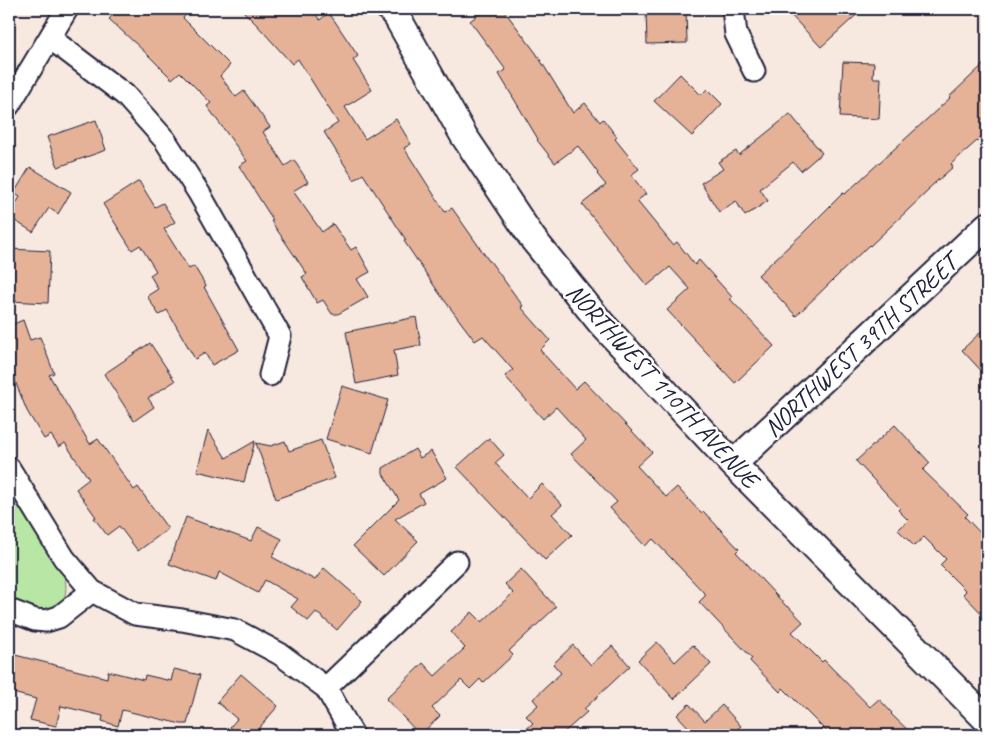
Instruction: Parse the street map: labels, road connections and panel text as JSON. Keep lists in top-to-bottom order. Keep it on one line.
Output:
{"streets":{"street":["NORTHWEST 39TH STREET","NORTHWEST 110TH AVENUE"]},"crossings":[["NORTHWEST 39TH STREET","NORTHWEST 110TH AVENUE"]]}
